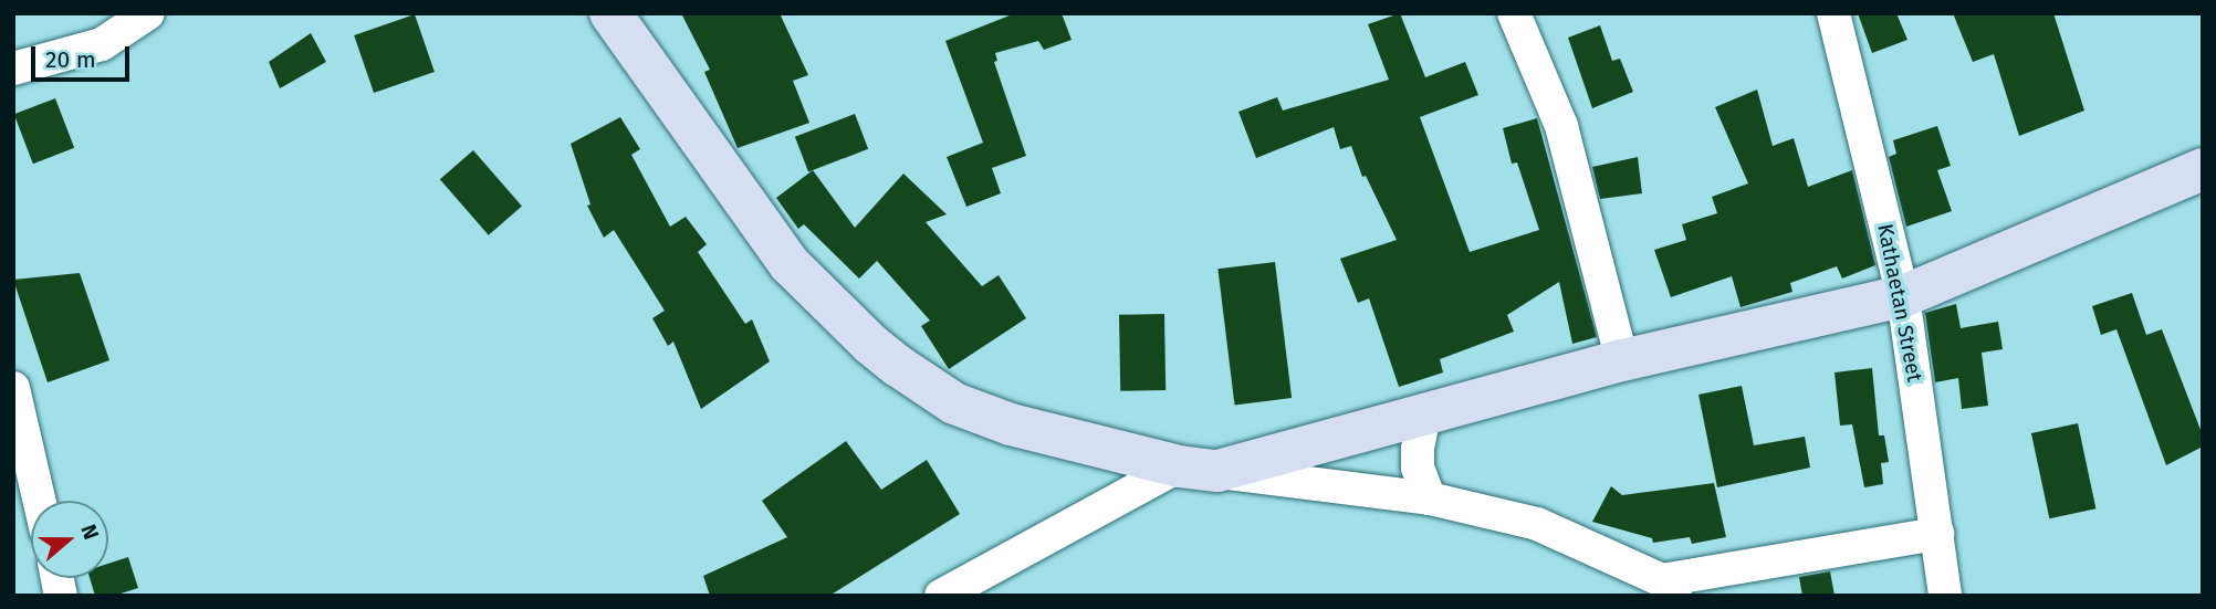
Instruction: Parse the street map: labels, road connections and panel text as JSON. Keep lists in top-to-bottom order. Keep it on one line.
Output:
{"streets":{"street":["Kathaetan Street"]},"scale_bar":"20 m","north":"right"}
